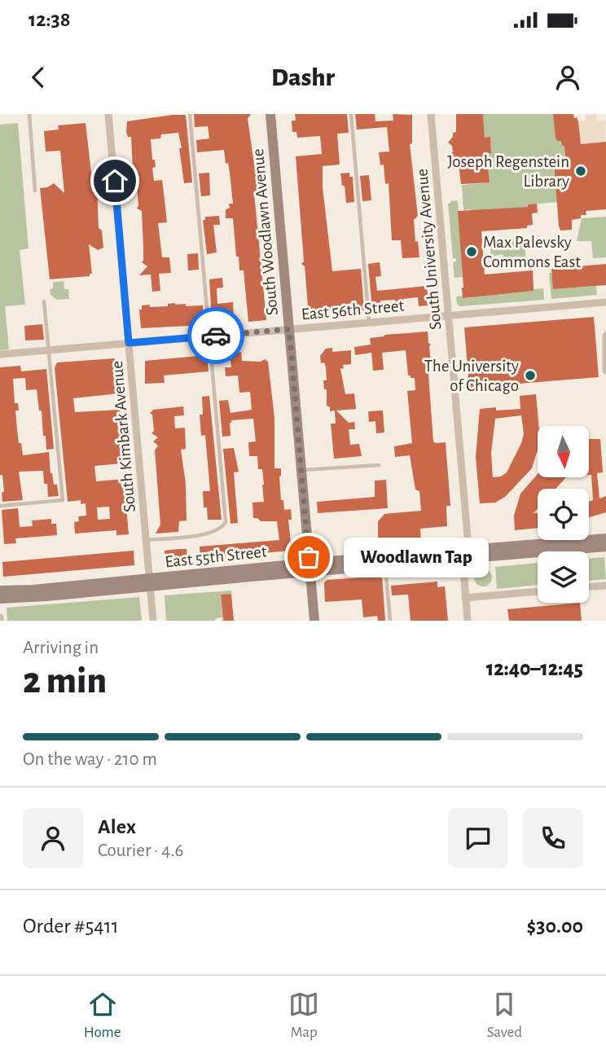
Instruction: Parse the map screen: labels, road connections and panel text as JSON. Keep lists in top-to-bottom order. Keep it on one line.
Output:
{"streets":{"street":["South Woodlawn Avenue","South University Avenue","East 56th Street","South Kimbark Avenue","East 55th Street"]},"crossings":[["South Woodlawn Avenue","East 56th Street"],["South Woodlawn Avenue","East 55th Street"],["South University Avenue","East 56th Street"],["South University Avenue","East 55th Street"],["East 56th Street","South Kimbark Avenue"],["South Kimbark Avenue","East 55th Street"]],"places":["Joseph Regenstein Library","Max Palevsky Commons East","The University of Chicago","Woodlawn Tap"],"north":"bottom","page":{"status":"12:38","header":"Dashr","bubble":"Woodlawn Tap","heading":["2 min","Arriving in","12:40–12:45"],"panel":["Alex","Courier · 4.6","Order #5411","$30.00"],"bar":"On the way · 210 m","tabs":["Home","Map","Saved"]}}
